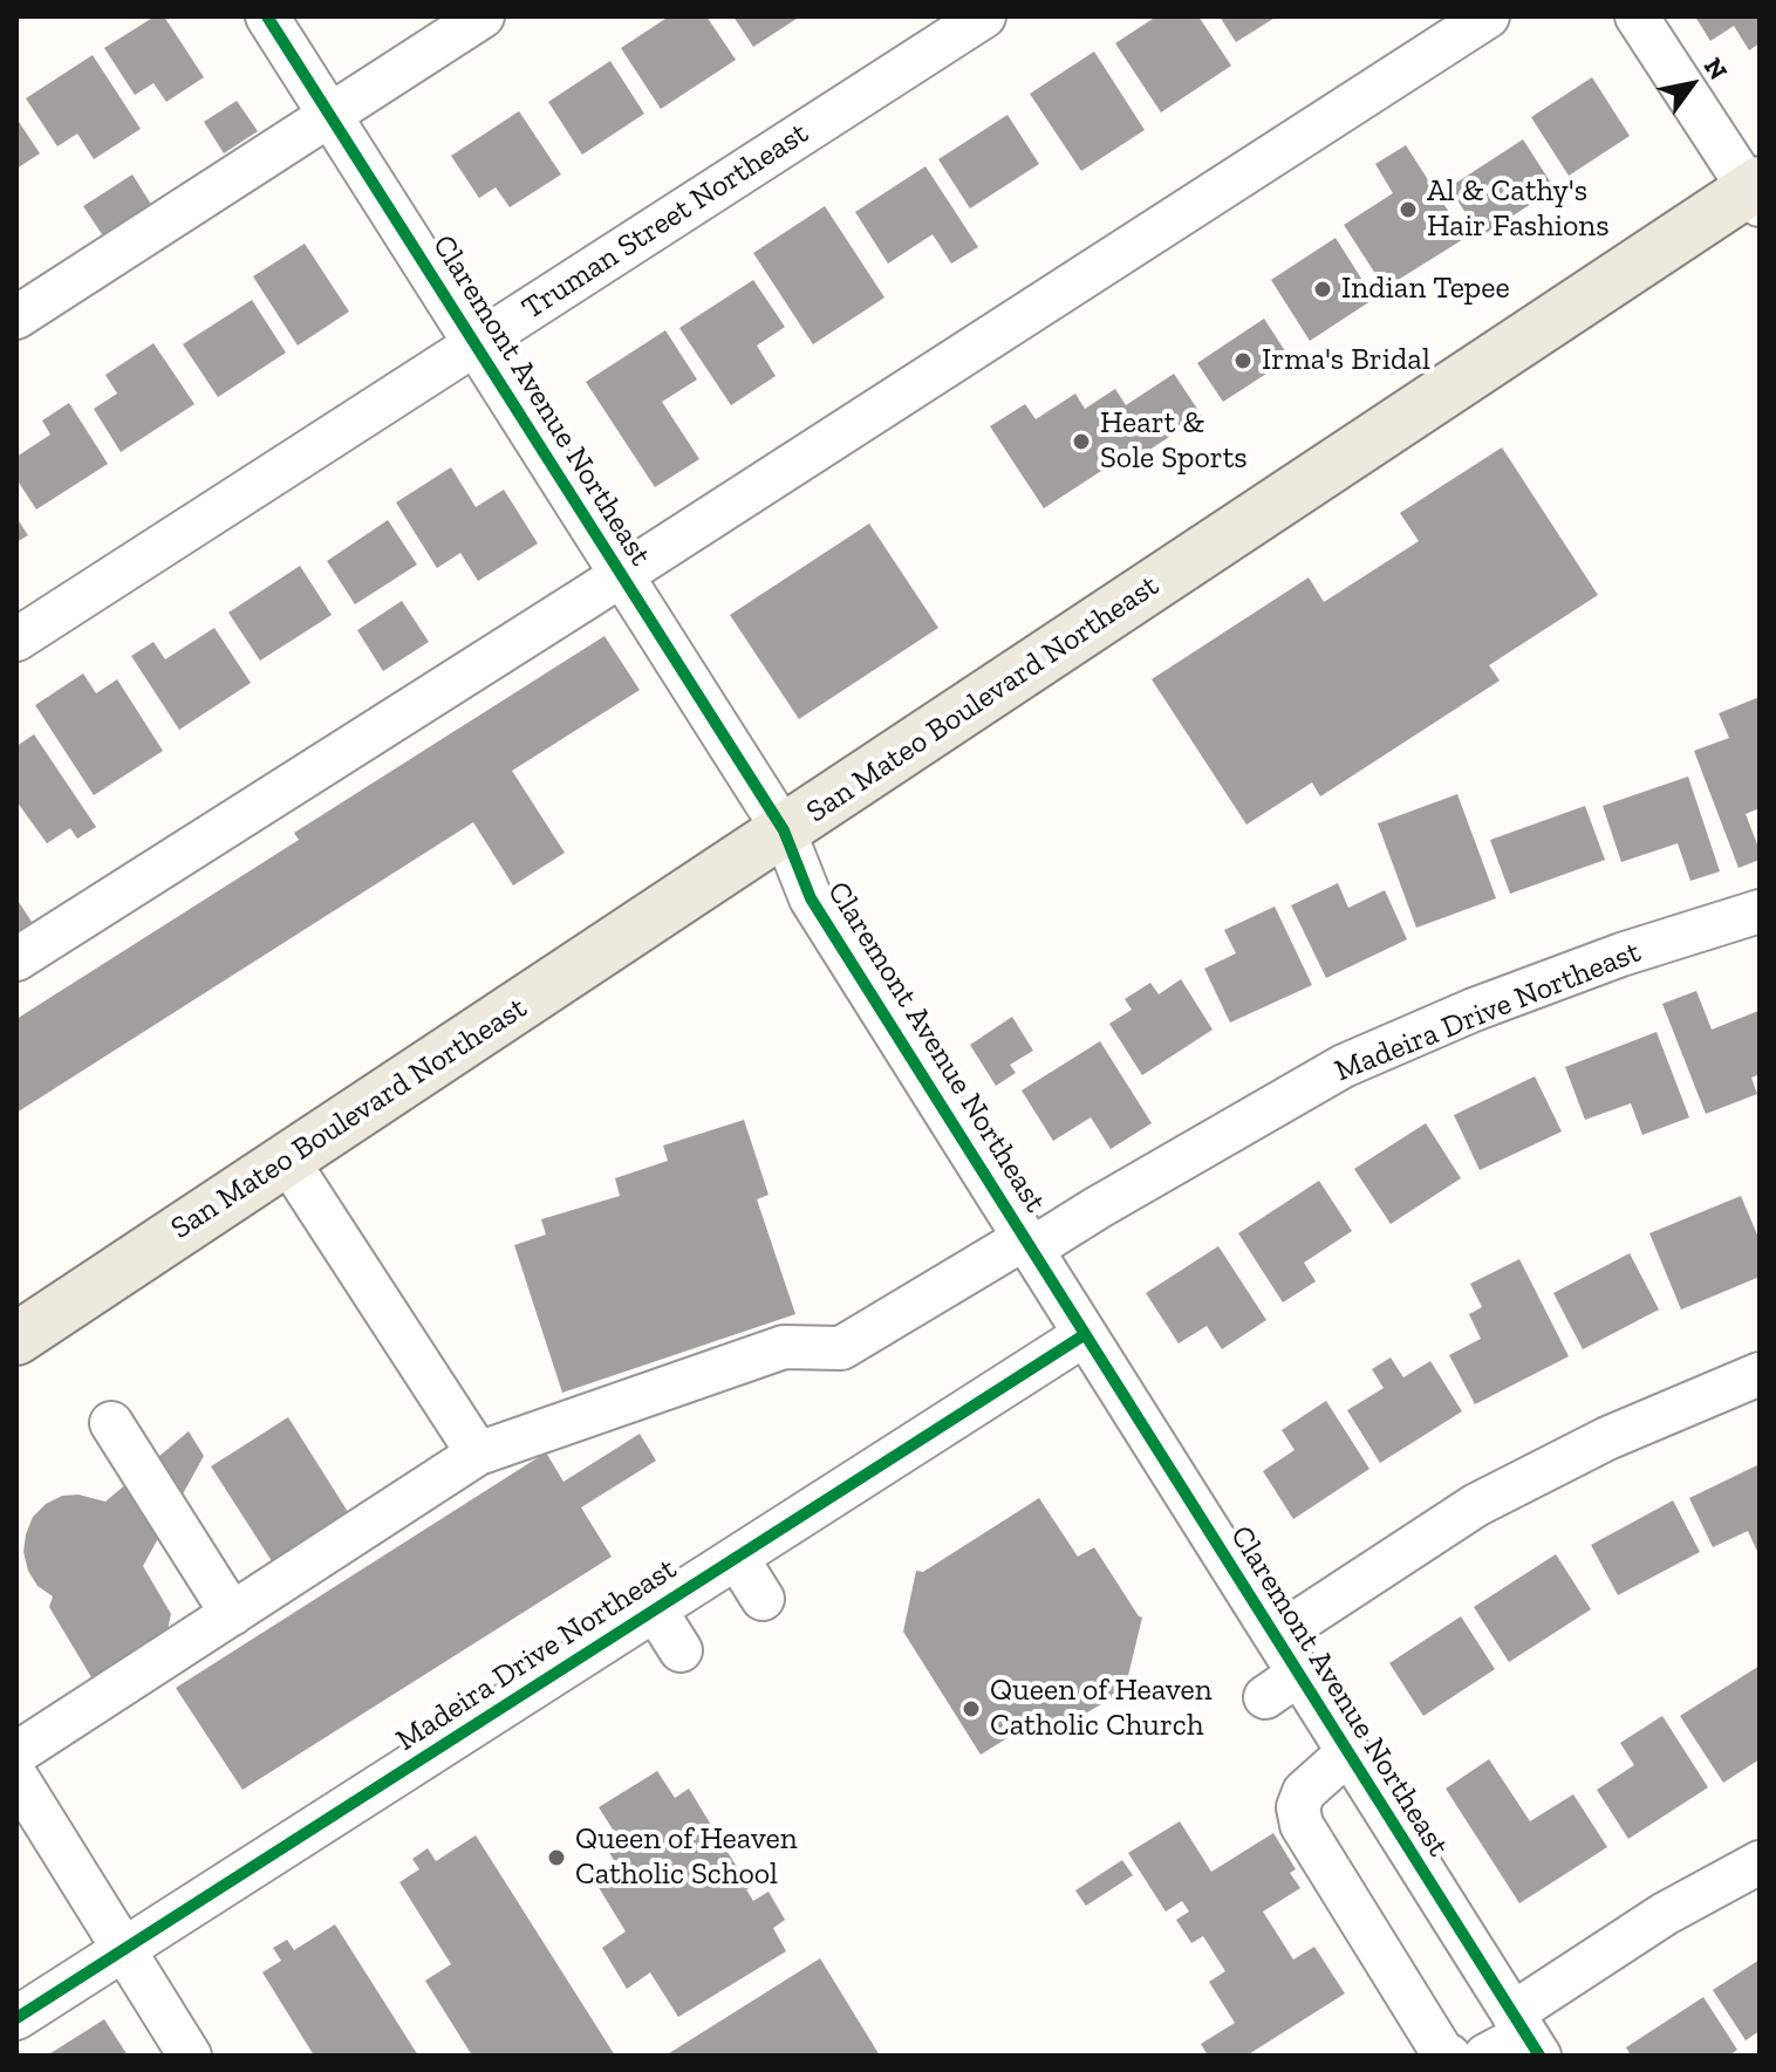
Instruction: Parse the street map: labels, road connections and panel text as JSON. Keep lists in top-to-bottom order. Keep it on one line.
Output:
{"streets":{"main road":["San Mateo Boulevard Northeast"],"street":["Truman Street Northeast","Claremont Avenue Northeast","Madeira Drive Northeast"]},"crossings":[["Truman Street Northeast","Claremont Avenue Northeast"],["Claremont Avenue Northeast","San Mateo Boulevard Northeast"],["Claremont Avenue Northeast","Madeira Drive Northeast"]],"places":["Al & Cathy's Hair Fashions","Indian Tepee","Irma's Bridal","Heart & Sole Sports","Queen of Heaven Catholic Church","Queen of Heaven Catholic School"],"north":"top right"}
